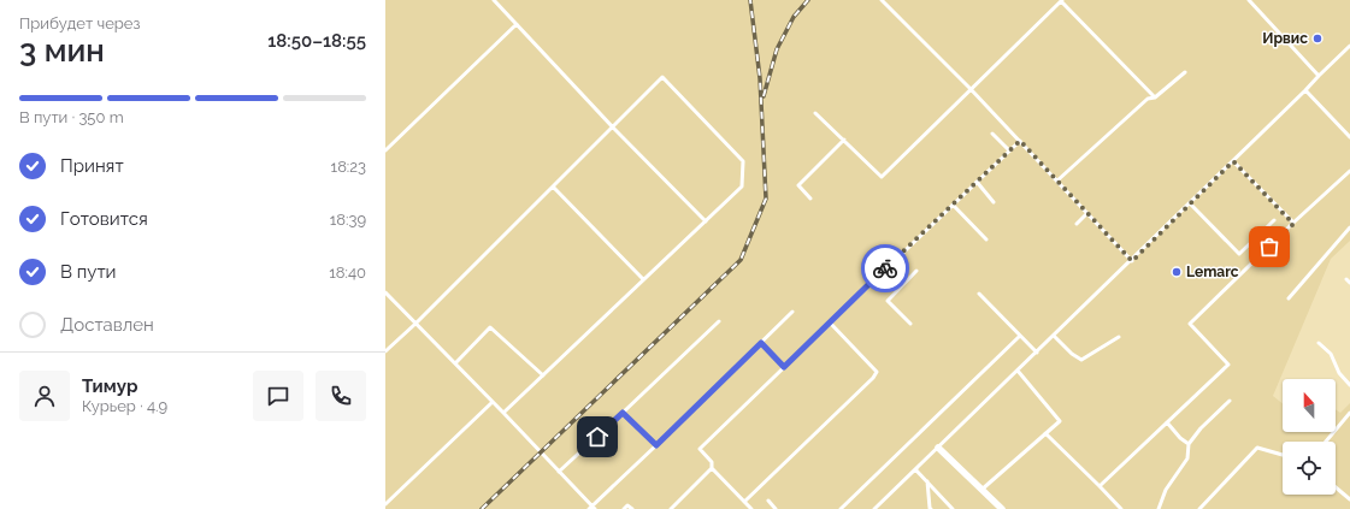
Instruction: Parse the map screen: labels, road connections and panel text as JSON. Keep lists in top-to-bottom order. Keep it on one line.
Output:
{"places":["Ирвис","Lemarc"],"north":"top","page":{"heading":["3 мин","Прибудет через","18:50–18:55"],"panel":["Тимур","Курьер · 4.9"],"bar":"В пути · 350 m","list":[["Принят","18:23"],["Готовится","18:39"],["В пути","18:40"],"Доставлен"]}}
